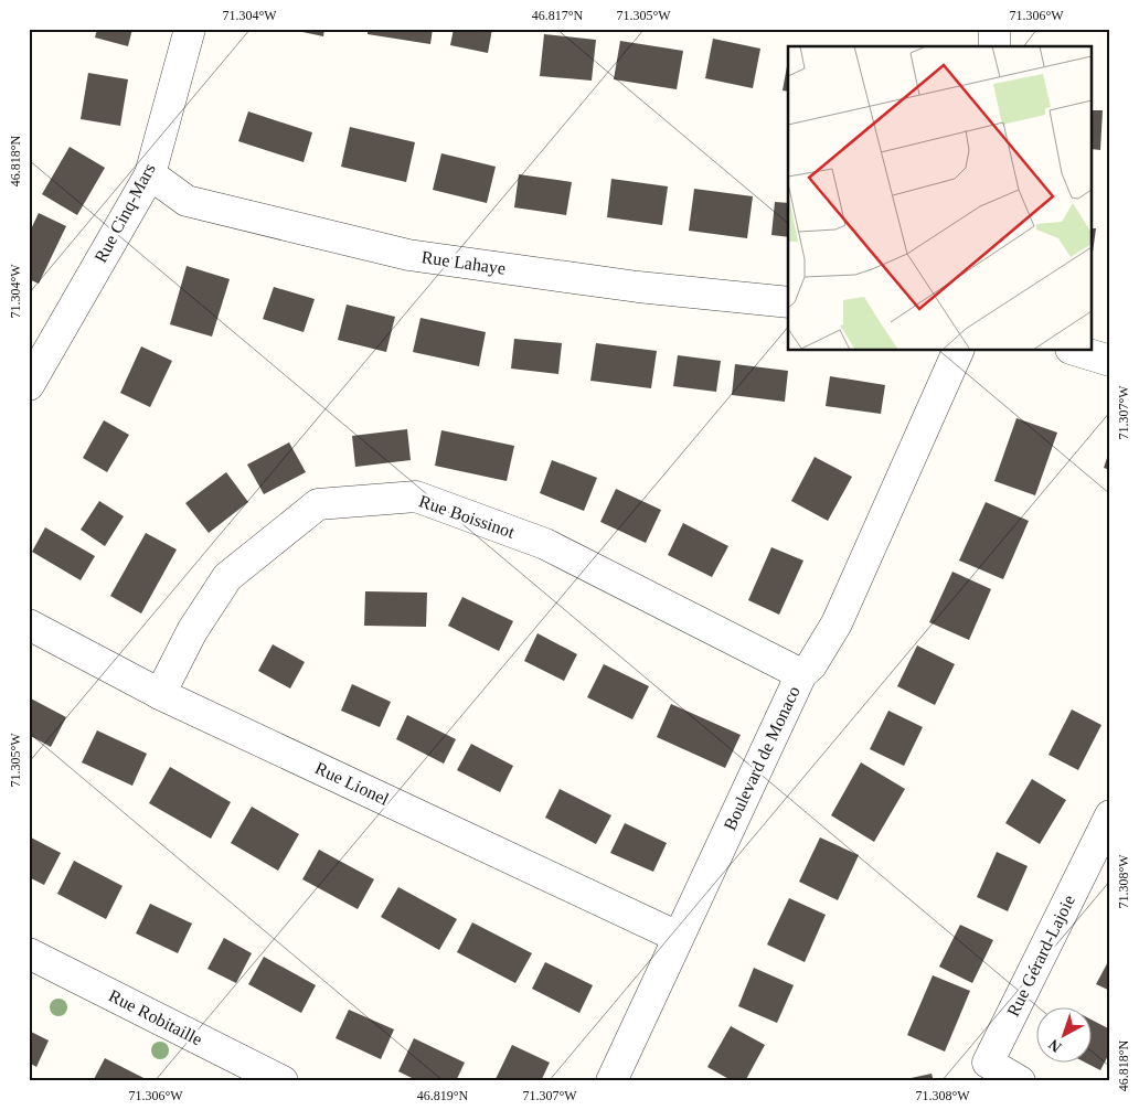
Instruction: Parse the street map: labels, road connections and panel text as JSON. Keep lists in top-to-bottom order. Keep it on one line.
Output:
{"streets":{"street":["Rue Cinq-Mars","Rue Lahaye","Rue Boissinot","Boulevard de Monaco","Rue Lionel","Rue Gérard-Lajoie","Rue Robitaille"]},"crossings":[["Rue Cinq-Mars","Rue Lahaye"],["Rue Boissinot","Boulevard de Monaco"],["Rue Boissinot","Rue Lionel"],["Boulevard de Monaco","Rue Lionel"]],"north":"bottom left","coordinates":["71.304°W","46.817°N","71.305°W","71.306°W","46.818°N","71.307°W","71.308°W","46.819°N"]}
